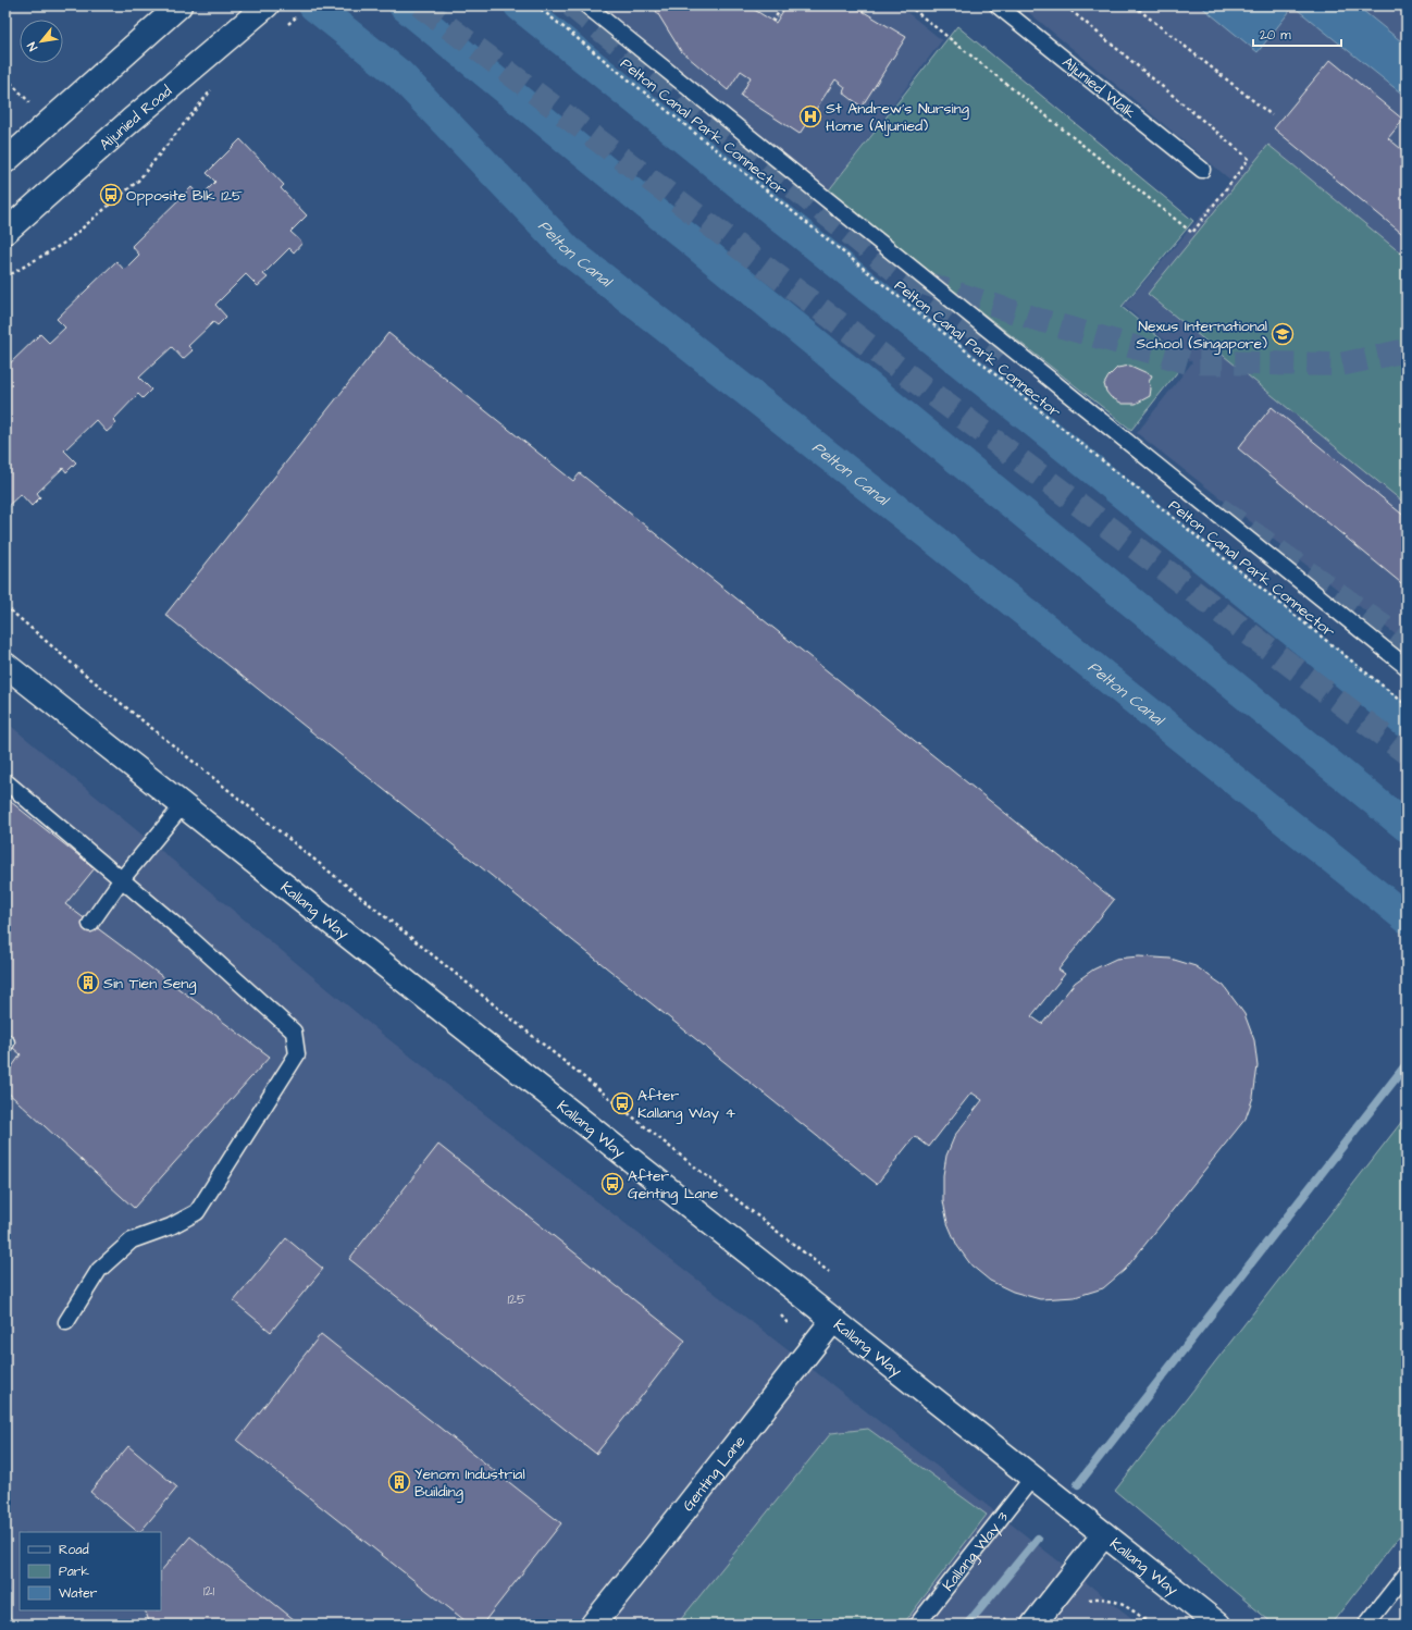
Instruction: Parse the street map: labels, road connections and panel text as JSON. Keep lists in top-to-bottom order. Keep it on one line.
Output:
{"streets":{"street":["Aljunied Road","Kallang Way","Genting Lane"],"lane":["Aljunied Walk","Kallang Way 3"],"path":["Pelton Canal Park Connector"]},"crossings":[["Kallang Way","Genting Lane"],["Kallang Way","Kallang Way 3"]],"water":["Pelton Canal"],"places":{"hospital":["St Andrew's Nursing Home (Aljunied)"],"bus stop":["Opposite Blk 125","After Kallang Way 4","After Genting Lane"],"school or university":["Nexus International School (Singapore)"],"building":["Sin Tien Seng","Yenom Industrial Building"]},"house_numbers":["125","121"],"legend":["Road","Park","Water"],"scale_bar":"20 m","north":"bottom left"}
